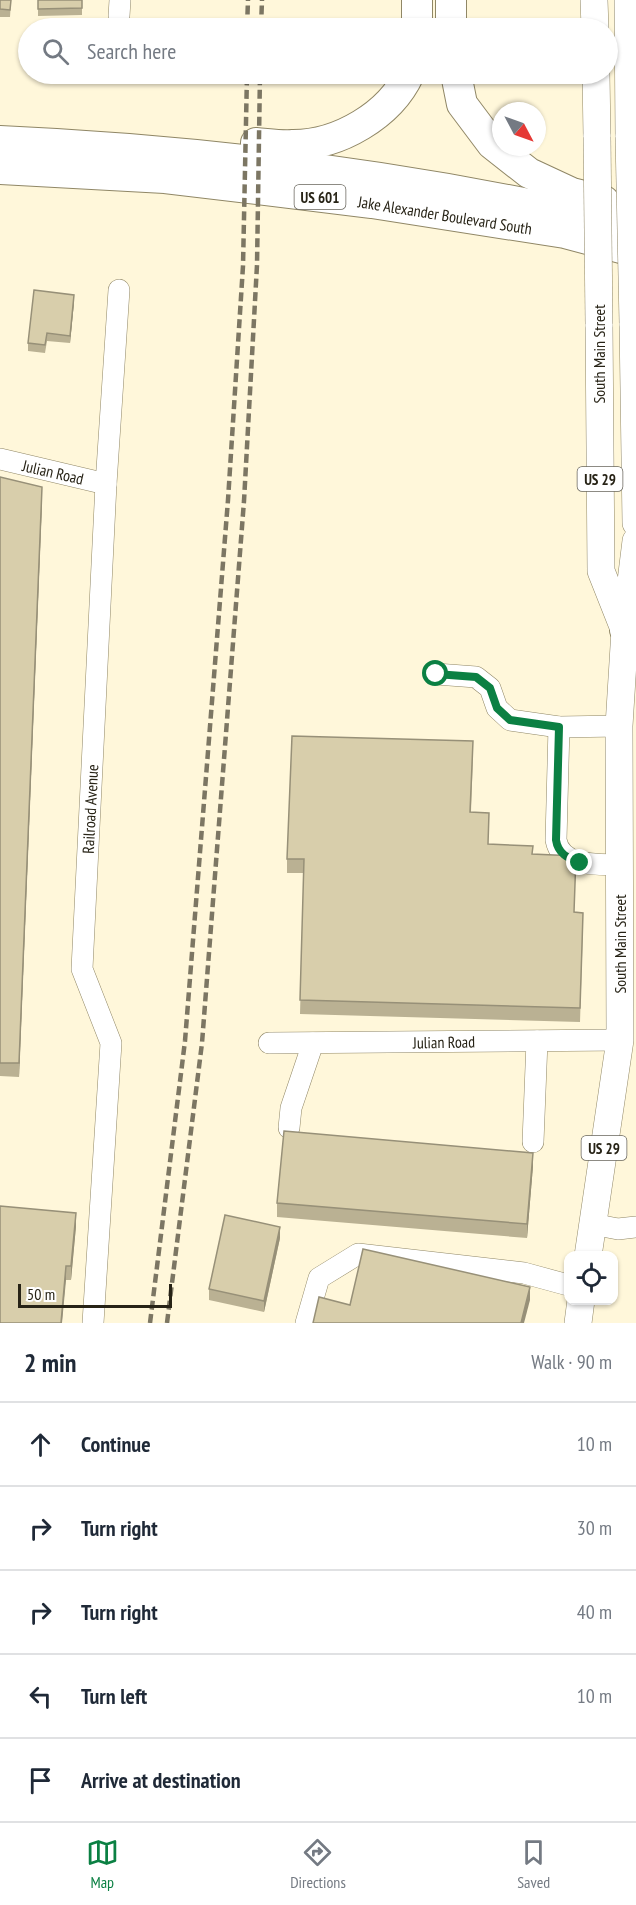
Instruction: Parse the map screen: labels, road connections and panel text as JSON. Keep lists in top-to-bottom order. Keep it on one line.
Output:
{"streets":{"highway":["US 601","Jake Alexander Boulevard South"],"main road":["South Main Street","US 29"],"street":["Julian Road","Railroad Avenue"]},"crossings":[["South Main Street","Julian Road"],["Julian Road","Railroad Avenue"]],"scale_bar":"50 m","north":"bottom right","page":{"search":"Search here","scale":"50 m","heading":["2 min","Walk · 90 m"],"list":[["Continue","10 m"],["Turn right","30 m"],["Turn right","40 m"],["Turn left","10 m"],"Arrive at destination"],"nav":["Map","Directions","Saved"]}}
